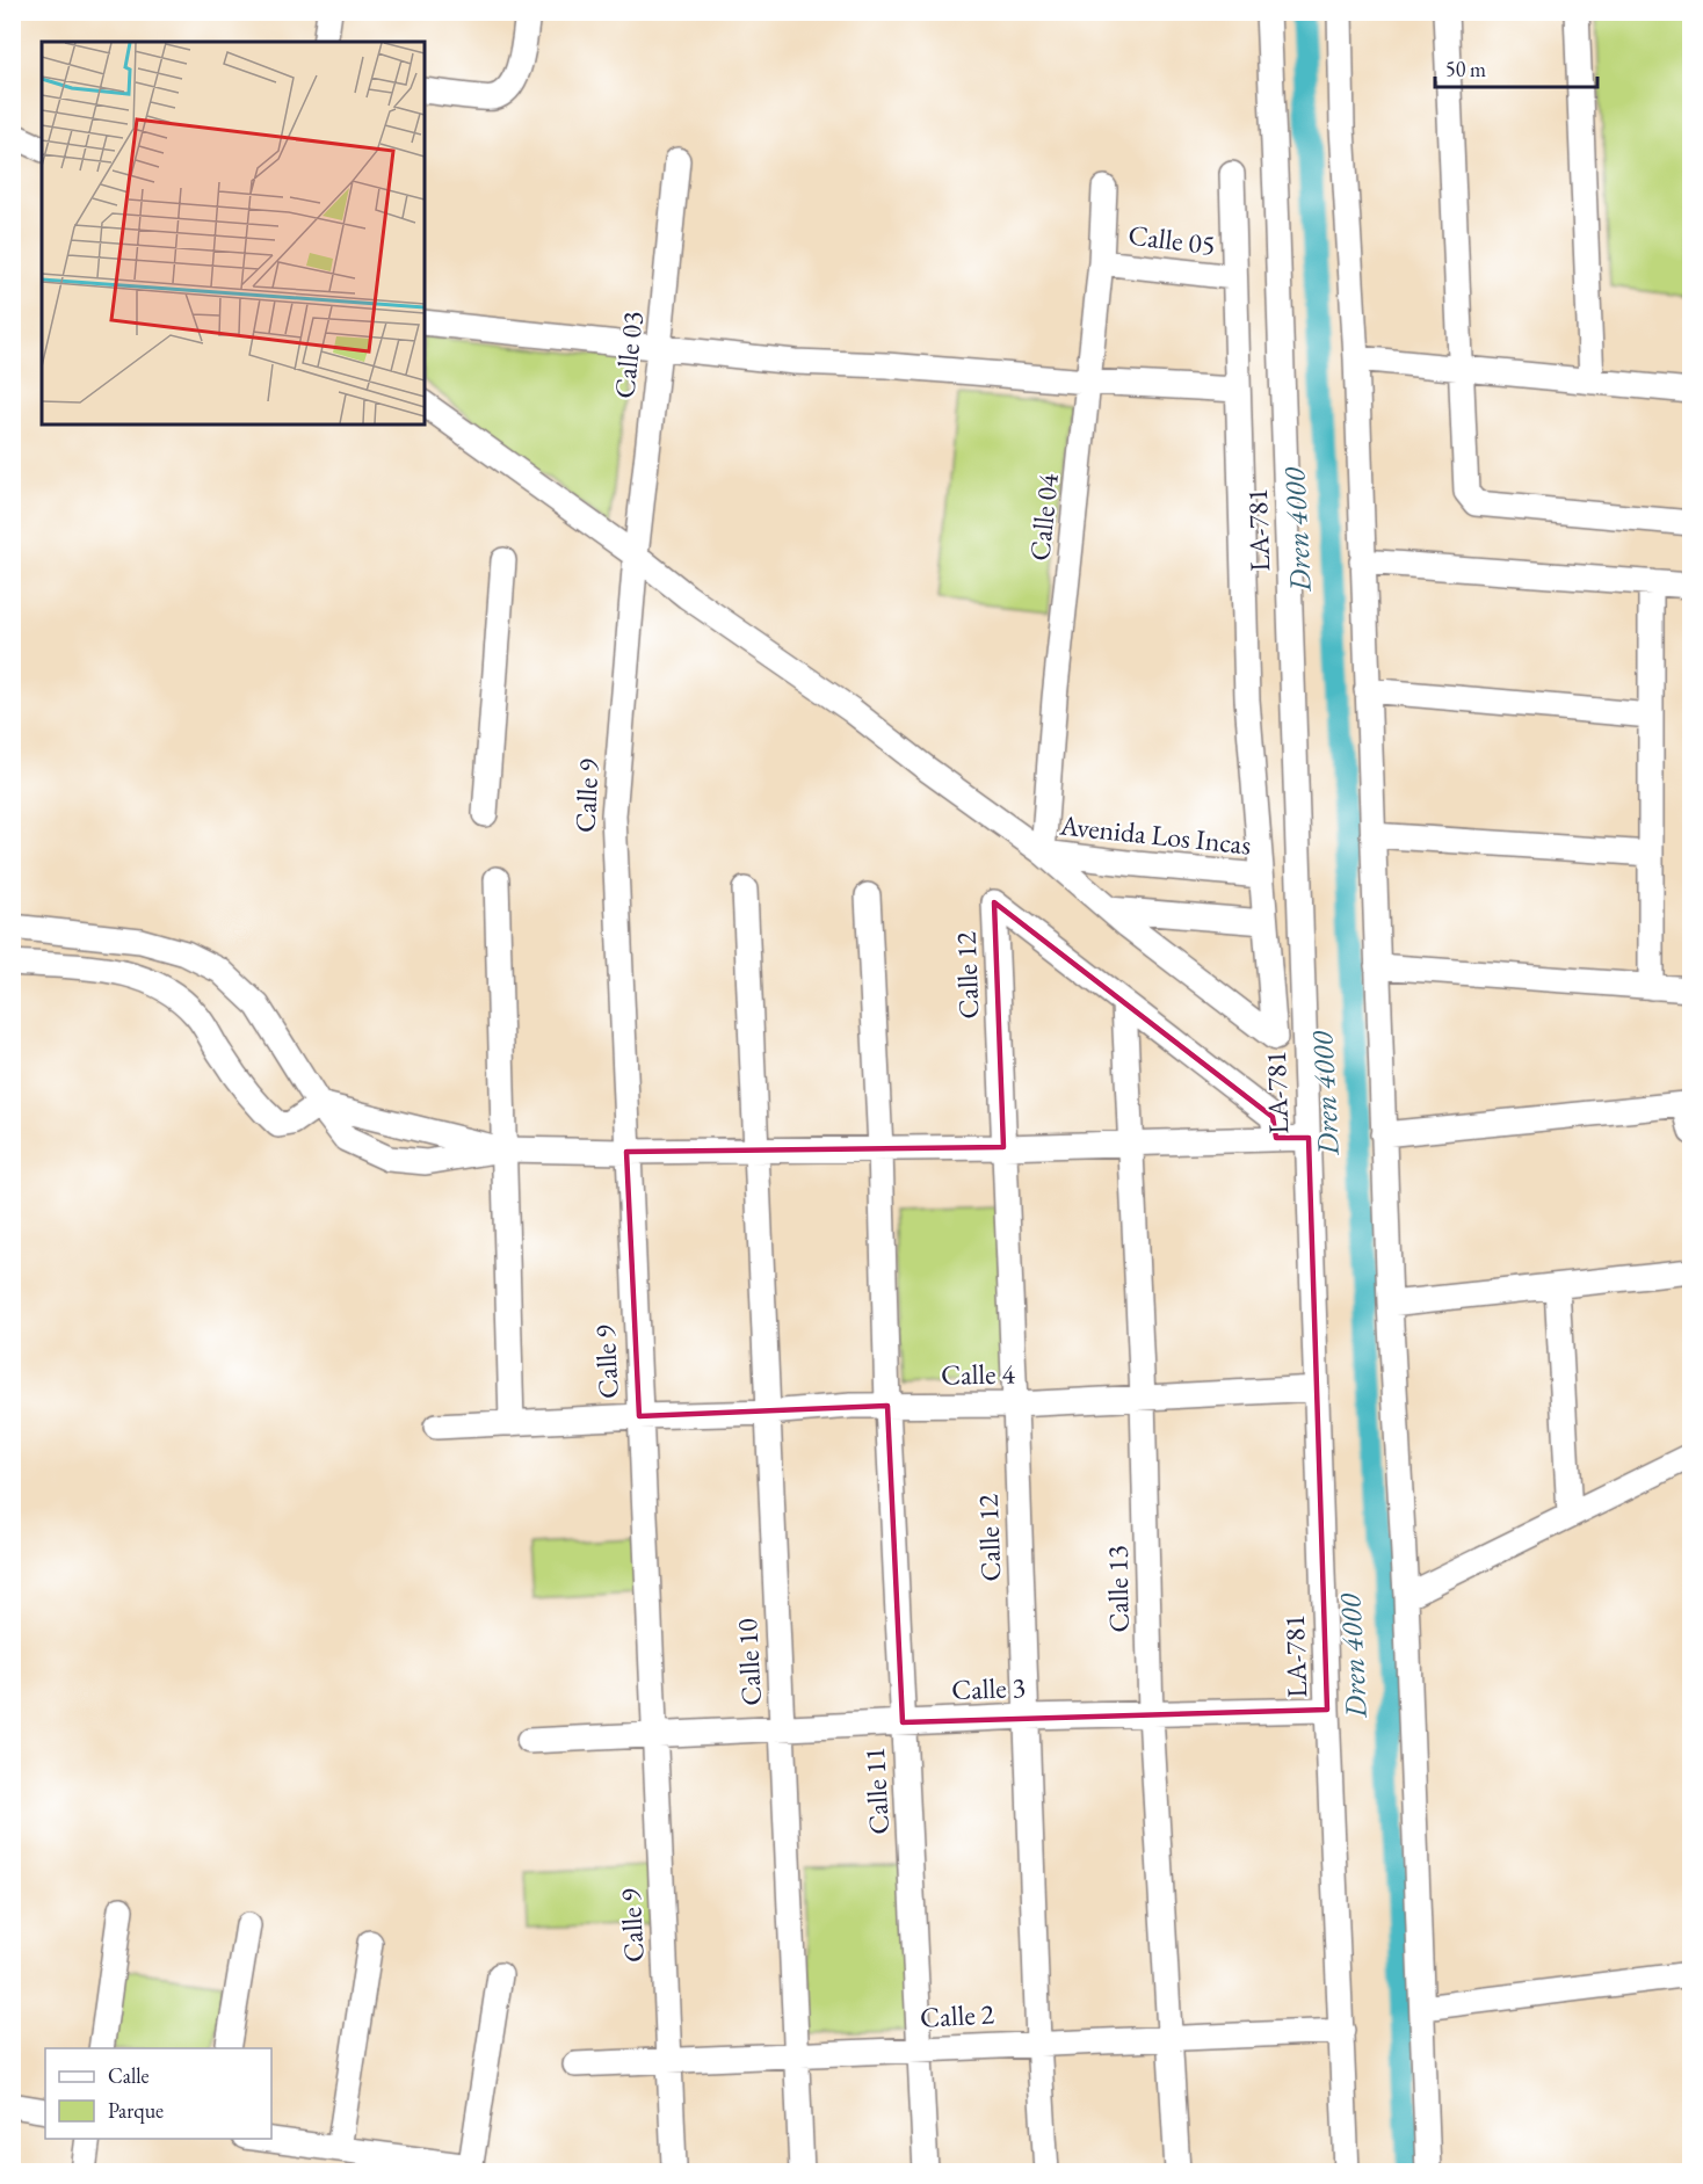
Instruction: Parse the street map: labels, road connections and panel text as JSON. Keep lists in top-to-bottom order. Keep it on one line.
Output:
{"streets":{"street":["Calle 05","Calle 03","Calle 04","LA-781","Calle 9","Avenida Los Incas","Calle 12","Calle 4","Calle 13","Calle 10","Calle 3","Calle 11","Calle 2"]},"crossings":[["Calle 05","Calle 04"],["Calle 03","Calle 9"],["Calle 04","Avenida Los Incas"],["LA-781","Calle 4"],["LA-781","Calle 3"],["LA-781","Calle 2"],["Calle 9","Calle 4"],["Calle 9","Calle 3"],["Calle 9","Calle 2"],["Calle 12","Calle 4"],["Calle 12","Calle 13"],["Calle 12","Calle 3"],["Calle 12","Calle 2"],["Calle 4","Calle 13"],["Calle 4","Calle 10"],["Calle 4","Calle 11"],["Calle 13","Calle 3"],["Calle 13","Calle 2"],["Calle 10","Calle 3"],["Calle 10","Calle 2"],["Calle 3","Calle 11"],["Calle 11","Calle 2"]],"water":["Dren 4000"],"legend":["Calle","Parque"],"scale_bar":"50 m"}
